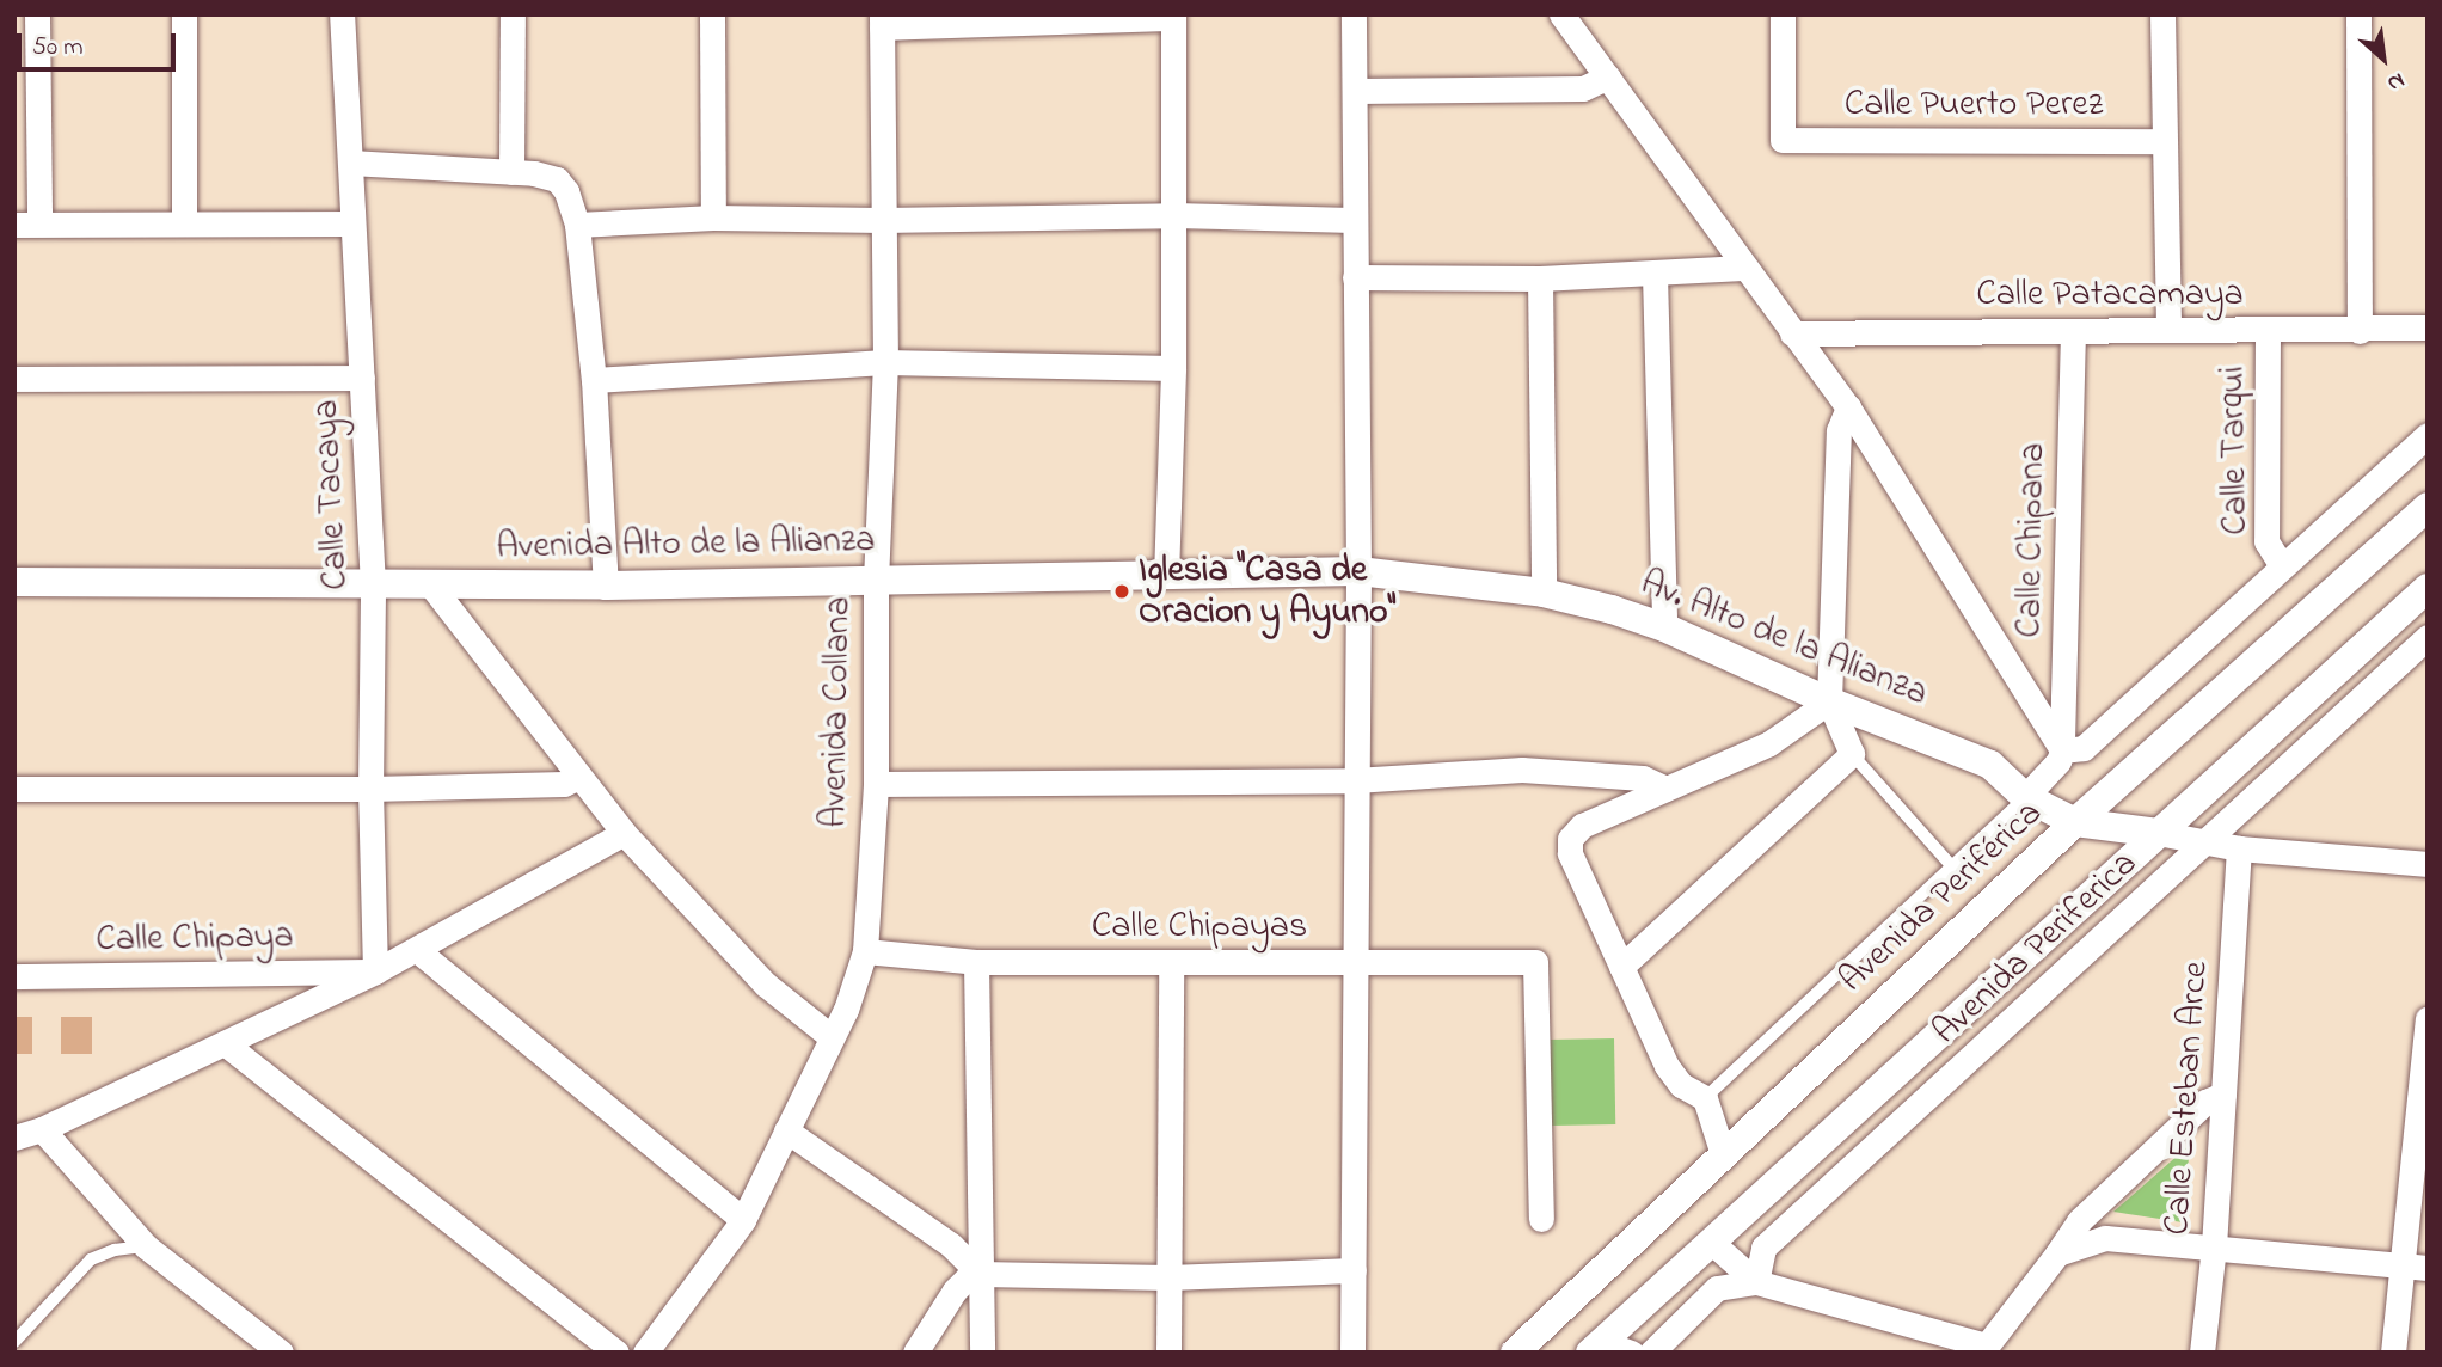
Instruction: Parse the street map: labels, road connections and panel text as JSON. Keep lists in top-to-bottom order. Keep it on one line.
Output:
{"streets":{"street":["Calle Puerto Perez","Calle Patacamaya","Calle Tarqui","Calle Tacaya","Calle Chipana","Avenida Alto de la Alianza","Av. Alto de la Alianza","Avenida Collana","Avenida Periférica","Calle Chipayas","Calle Chipaya","Avenida Periferica","Calle Esteban Arce"]},"crossings":[["Calle Patacamaya","Calle Tarqui"],["Calle Patacamaya","Calle Chipana"],["Calle Tacaya","Avenida Alto de la Alianza"],["Calle Tacaya","Calle Chipaya"],["Avenida Alto de la Alianza","Av. Alto de la Alianza"],["Avenida Alto de la Alianza","Avenida Collana"],["Av. Alto de la Alianza","Avenida Periférica"],["Avenida Collana","Calle Chipayas"]],"places":["Iglesia \"Casa de Oracion y Ayuno\""],"scale_bar":"50 m","north":"bottom right"}
